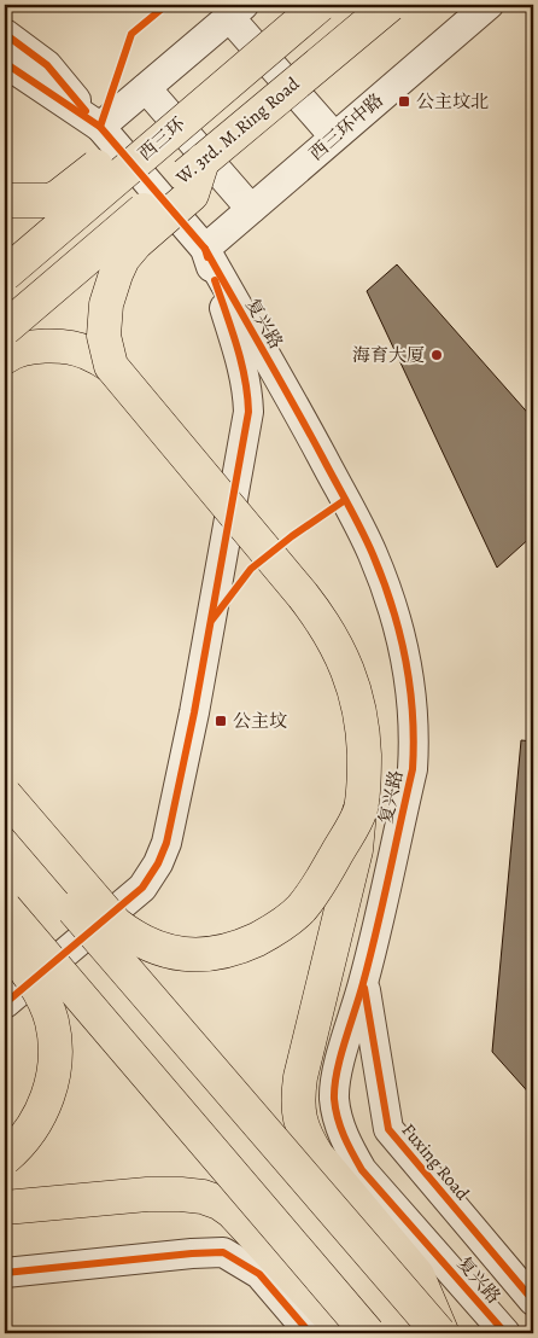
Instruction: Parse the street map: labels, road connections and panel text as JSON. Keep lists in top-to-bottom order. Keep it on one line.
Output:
{"streets":{"highway":["W. 3rd. M.Ring Road","西三环"],"street":["西三环中路","复兴路","Fuxing Road"]},"crossings":[["西三环中路","复兴路"],["复兴路","Fuxing Road"]],"places":{"transit":["公主坟北","公主坟"],"other":["海育大厦"]}}
